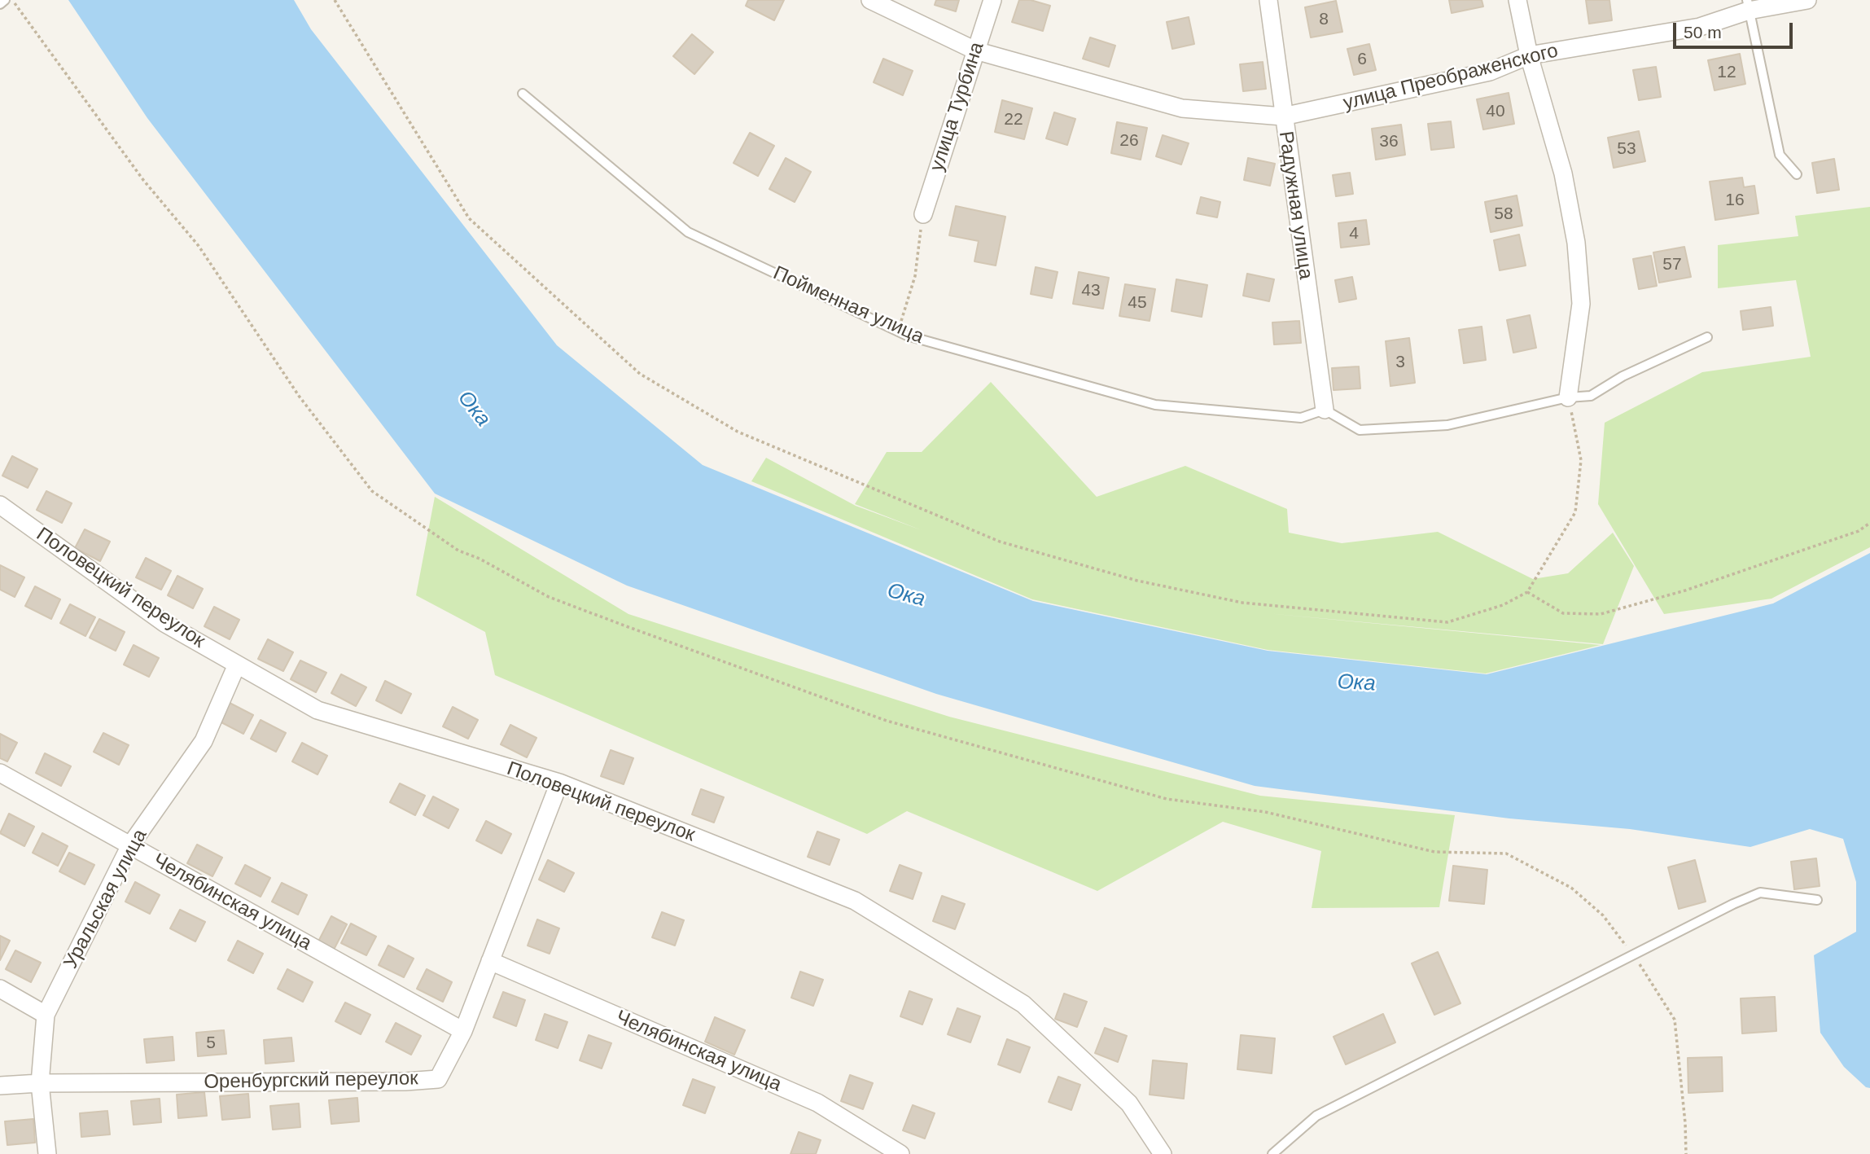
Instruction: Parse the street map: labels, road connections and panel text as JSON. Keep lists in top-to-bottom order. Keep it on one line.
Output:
{"streets":{"street":["улица Преображенского","улица Турбина","Радужная улица","Половецкий переулок","Уральская улица","Челябинская улица","Оренбургский переулок"],"lane":["Пойменная улица"]},"crossings":[["улица Преображенского","улица Турбина"],["улица Преображенского","Радужная улица"],["Радужная улица","Пойменная улица"],["Половецкий переулок","Уральская улица"],["Половецкий переулок","Оренбургский переулок"],["Уральская улица","Челябинская улица"],["Уральская улица","Оренбургский переулок"],["Челябинская улица","Оренбургский переулок"]],"water":["Ока"],"house_numbers":["8","6","12","40","22","26","36","53","16","58","4","57","43","45","3","5"],"scale_bar":"50 m"}
